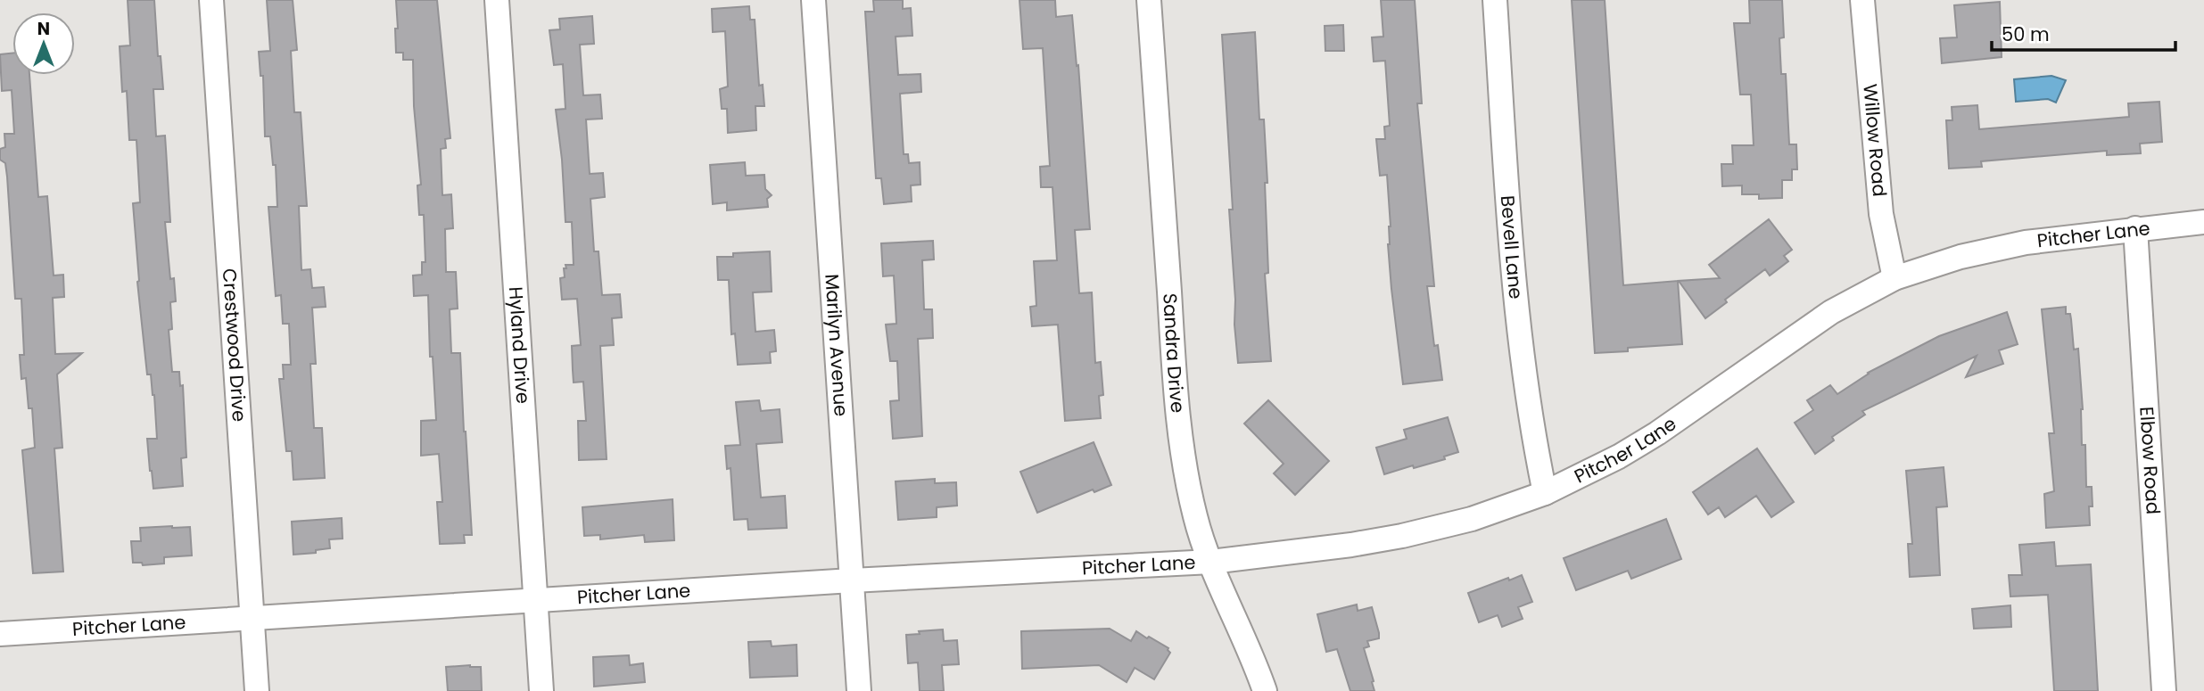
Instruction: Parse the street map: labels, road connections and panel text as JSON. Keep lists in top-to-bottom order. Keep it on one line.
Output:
{"streets":{"street":["Willow Road","Pitcher Lane","Bevell Lane","Crestwood Drive","Hyland Drive","Marilyn Avenue","Sandra Drive","Elbow Road"]},"crossings":[["Willow Road","Pitcher Lane"],["Pitcher Lane","Bevell Lane"],["Pitcher Lane","Crestwood Drive"],["Pitcher Lane","Hyland Drive"],["Pitcher Lane","Marilyn Avenue"],["Pitcher Lane","Sandra Drive"],["Pitcher Lane","Elbow Road"]],"scale_bar":"50 m","north":"top"}
